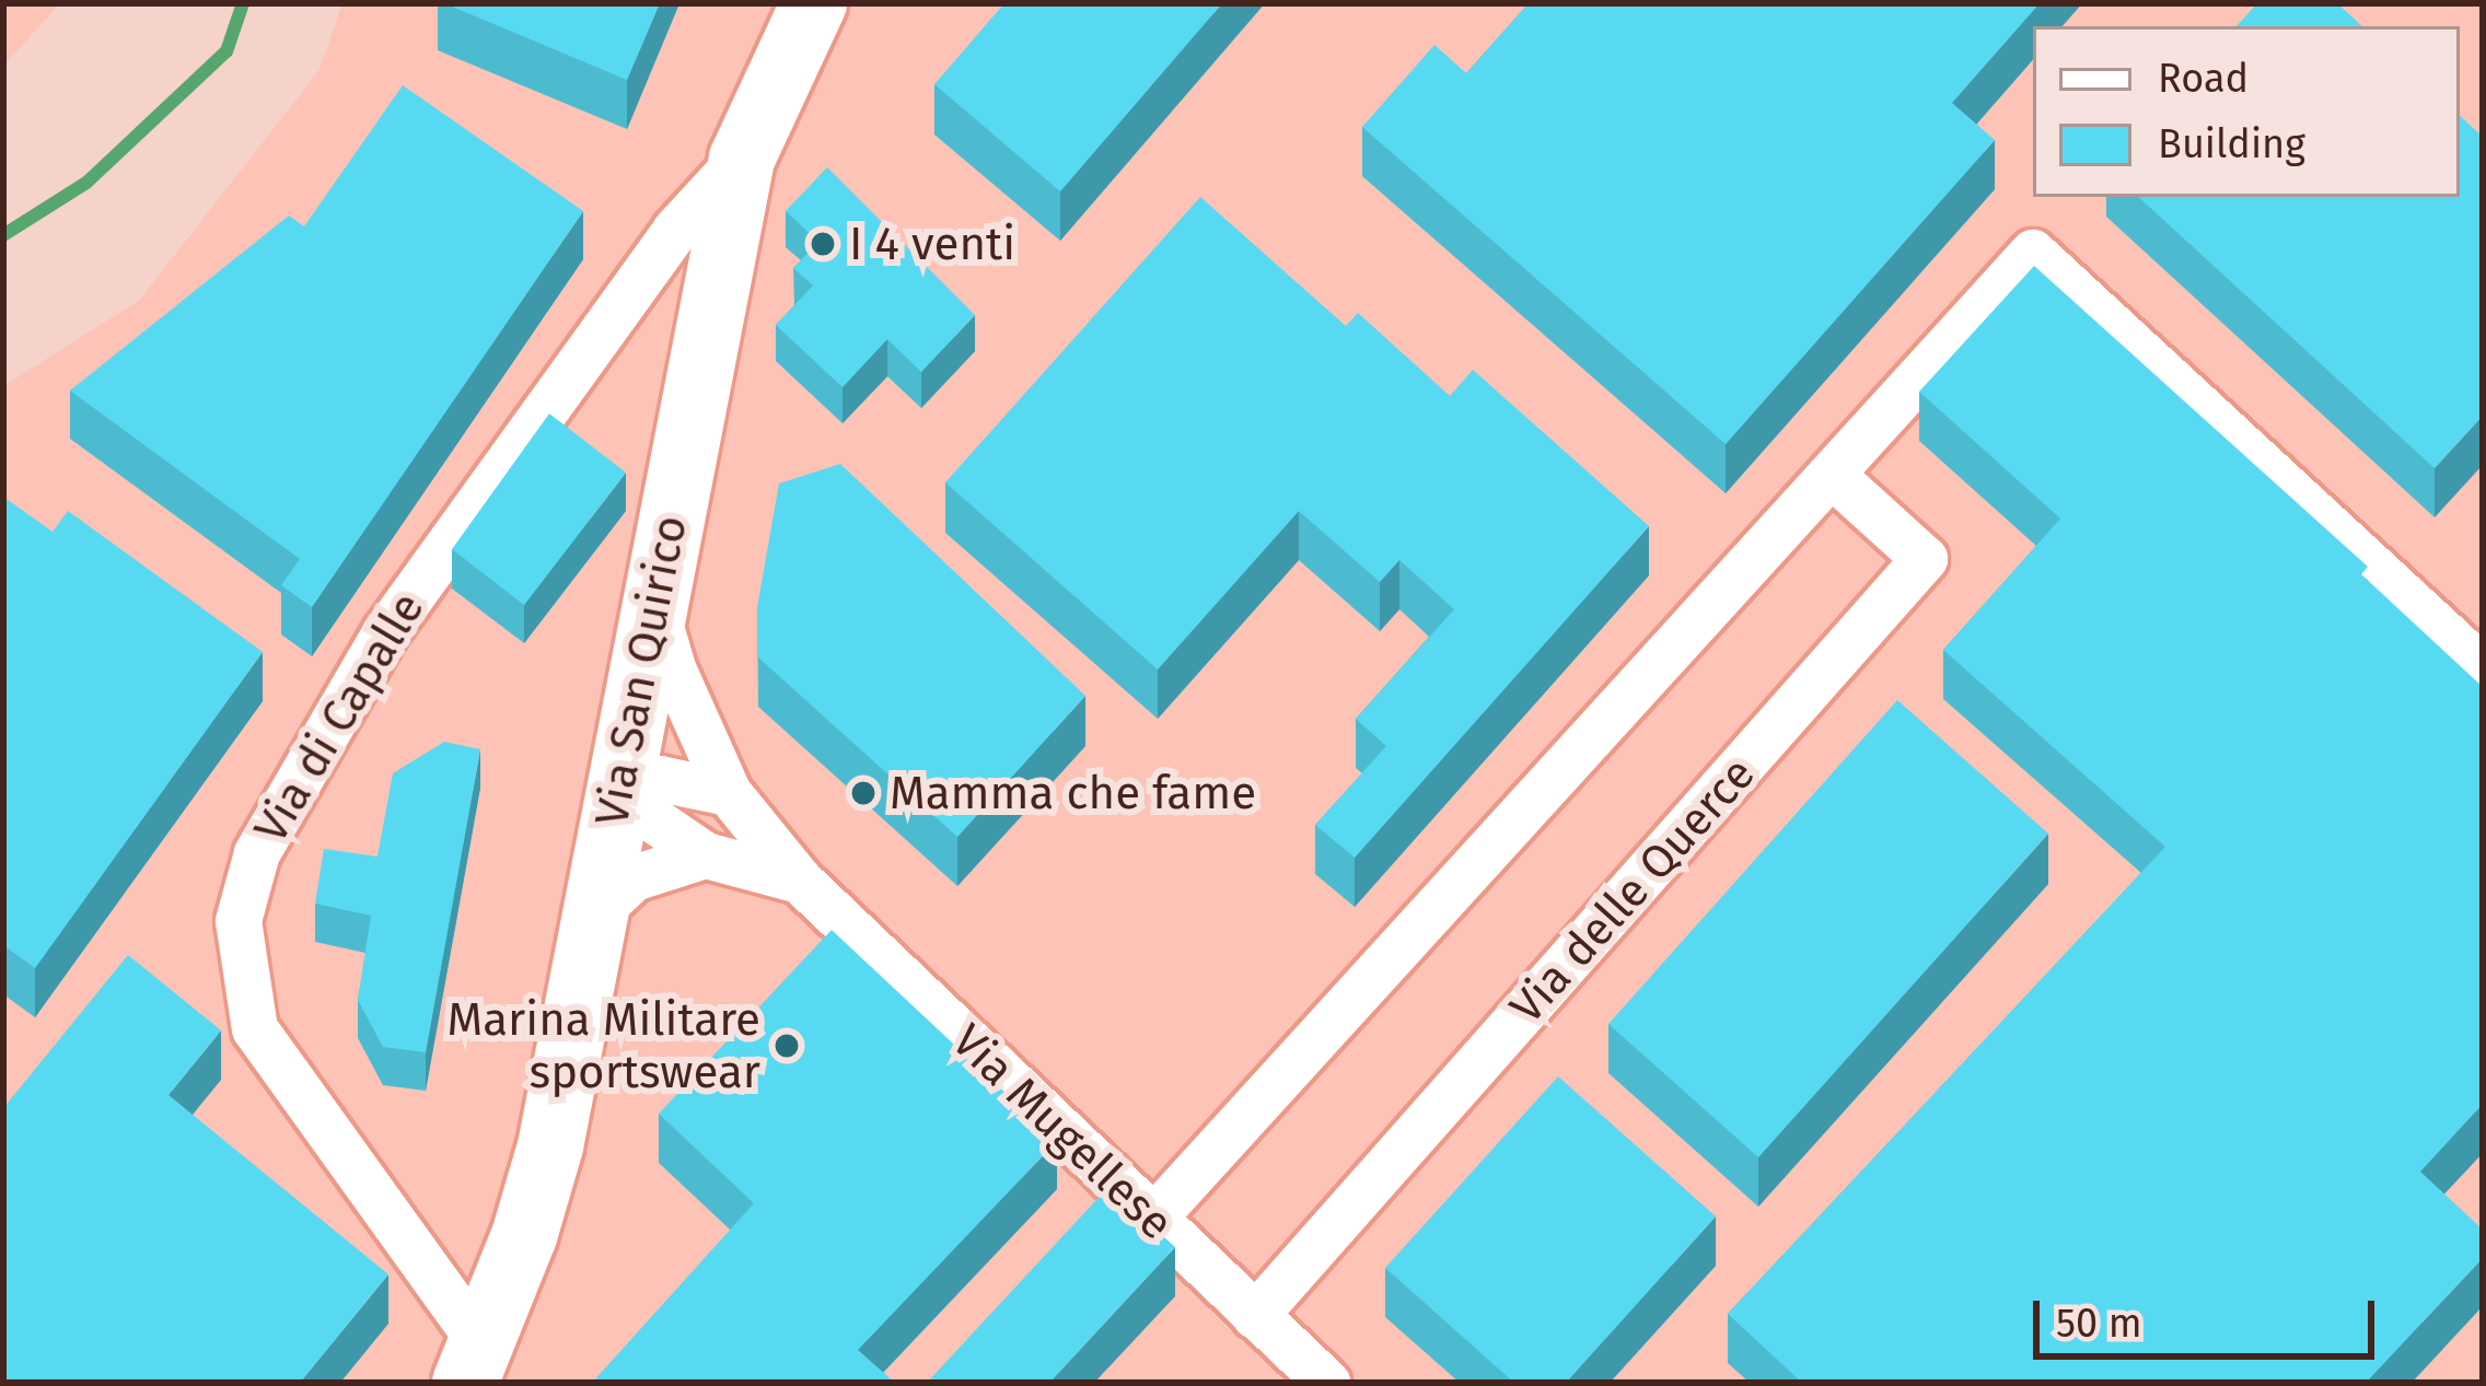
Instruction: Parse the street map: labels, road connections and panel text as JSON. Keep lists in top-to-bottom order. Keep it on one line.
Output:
{"streets":{"street":["Via San Quirico","Via di Capalle","Via delle Querce","Via Mugellese"]},"crossings":[["Via San Quirico","Via di Capalle"],["Via San Quirico","Via Mugellese"],["Via delle Querce","Via Mugellese"]],"places":["I 4 venti","Mamma che fame","Marina Militare sportswear"],"legend":["Road","Building"],"scale_bar":"50 m"}
